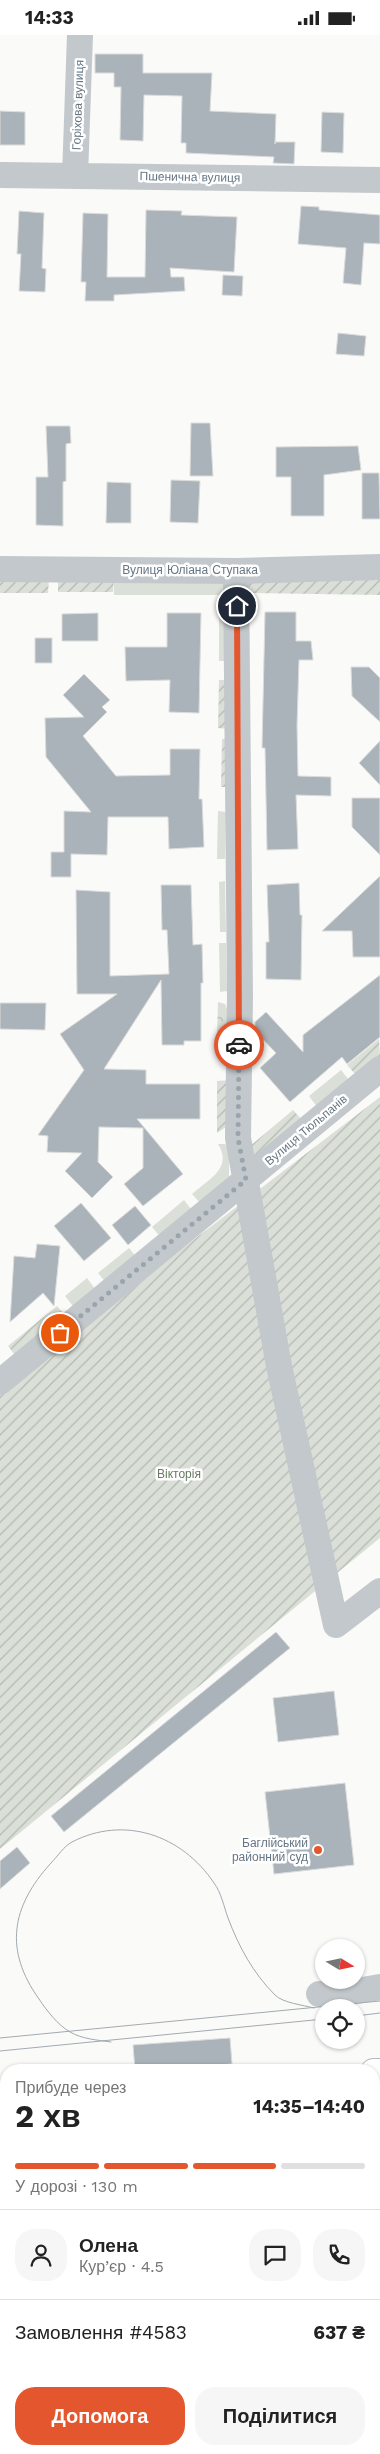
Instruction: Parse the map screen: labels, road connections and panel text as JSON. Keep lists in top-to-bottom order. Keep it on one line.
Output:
{"streets":{"street":["Горіхова вулиця","Пшенична вулиця","Вулиця Юліана Ступака","Вулиця Тюльпанів"]},"crossings":[["Горіхова вулиця","Пшенична вулиця"]],"parks":["Вікторія"],"places":["Баглійський районний суд"],"north":"right","page":{"status":"14:33","heading":["2 хв","Прибуде через","14:35–14:40"],"panel":["Олена","Кур’єр · 4.5","Замовлення #4583","637 ₴"],"bar":"У дорозі · 130 m","buttons":["Допомога","Поділитися"]}}
